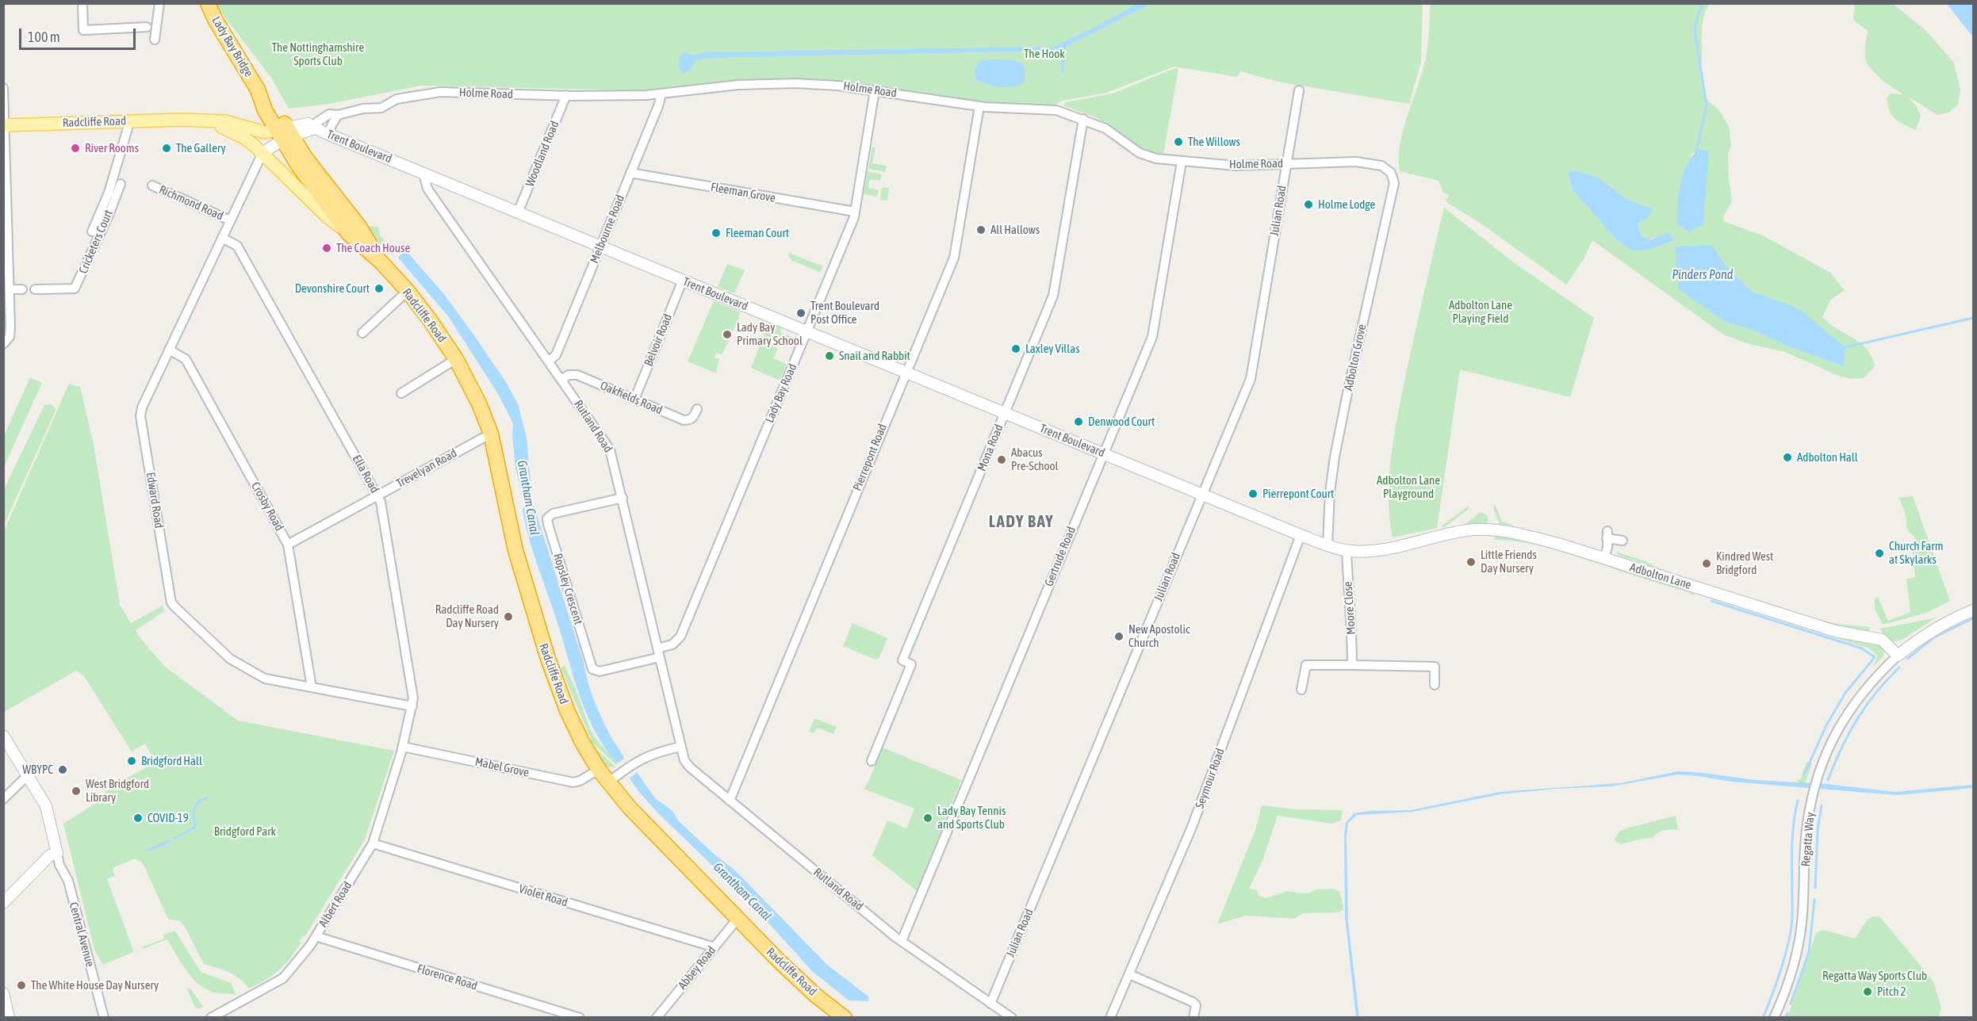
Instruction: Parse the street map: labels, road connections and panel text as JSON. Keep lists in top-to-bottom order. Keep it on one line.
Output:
{"streets":{"highway":["Lady Bay Bridge","Radcliffe Road"],"street":["Holme Road","Trent Boulevard","Woodland Road","Fleeman Grove","Richmond Road","Julian Road","Melbourne Road","Cricketers Court","Belvoir Road","Adbolton Grove","Lady Bay Road","Oakfields Road","Rutland Road","Mona Road","Pierrepont Road","Trevelyan Road","Ella Road","Edward Road","Crosby Road","Gertrude Road","Adbolton Lane","Ropsley Crescent","Moore Close","Mabel Grove","Seymour Road","Regatta Way","Violet Road","Albert Road","Central Avenue","Abbey Road","Florence Road"]},"crossings":[["Lady Bay Bridge","Radcliffe Road"],["Lady Bay Bridge","Trent Boulevard"],["Holme Road","Trent Boulevard"],["Holme Road","Woodland Road"],["Holme Road","Julian Road"],["Holme Road","Melbourne Road"],["Holme Road","Adbolton Grove"],["Holme Road","Lady Bay Road"],["Holme Road","Mona Road"],["Holme Road","Pierrepont Road"],["Holme Road","Gertrude Road"],["Radcliffe Road","Trent Boulevard"],["Radcliffe Road","Trevelyan Road"],["Radcliffe Road","Edward Road"],["Radcliffe Road","Mabel Grove"],["Radcliffe Road","Abbey Road"],["Trent Boulevard","Woodland Road"],["Trent Boulevard","Julian Road"],["Trent Boulevard","Melbourne Road"],["Trent Boulevard","Belvoir Road"],["Trent Boulevard","Adbolton Grove"],["Trent Boulevard","Lady Bay Road"],["Trent Boulevard","Rutland Road"],["Trent Boulevard","Mona Road"],["Trent Boulevard","Pierrepont Road"],["Trent Boulevard","Gertrude Road"],["Trent Boulevard","Adbolton Lane"],["Trent Boulevard","Seymour Road"],["Fleeman Grove","Melbourne Road"],["Fleeman Grove","Lady Bay Road"],["Richmond Road","Edward Road"],["Julian Road","Rutland Road"],["Melbourne Road","Rutland Road"],["Belvoir Road","Oakfields Road"],["Adbolton Grove","Adbolton Lane"],["Lady Bay Road","Rutland Road"],["Lady Bay Road","Ropsley Crescent"],["Oakfields Road","Rutland Road"],["Rutland Road","Pierrepont Road"],["Rutland Road","Gertrude Road"],["Rutland Road","Ropsley Crescent"],["Trevelyan Road","Ella Road"],["Trevelyan Road","Crosby Road"],["Ella Road","Edward Road"],["Ella Road","Mabel Grove"],["Ella Road","Albert Road"],["Edward Road","Crosby Road"],["Adbolton Lane","Moore Close"],["Adbolton Lane","Regatta Way"],["Mabel Grove","Albert Road"],["Violet Road","Albert Road"],["Violet Road","Abbey Road"],["Albert Road","Florence Road"]],"districts":["LADY BAY"],"water":["Pinders Pond","Grantham Canal"],"parks":["The Nottinghamshire Sports Club","The Hook","Adbolton Lane Playing Field","Adbolton Lane Playground","Bridgford Park","Regatta Way Sports Club"],"places":["The Willows","River Rooms","The Gallery","Holme Lodge","All Hallows","Fleeman Court","The Coach House","Devonshire Court","Trent Boulevard Post Office","Lady Bay Primary School","Laxley Villas","Snail and Rabbit","Denwood Court","Adbolton Hall","Abacus Pre-School","Pierrepont Court","Church Farm at Skylarks","Little Friends Day Nursery","Kindred West Bridgford","Radcliffe Road Day Nursery","New Apostolic Church","Bridgford Hall","WBYPC","West Bridgford Library","COVID-19","Lady Bay Tennis and Sports Club","The White House Day Nursery","Pitch 2"],"scale_bar":"100 m"}
